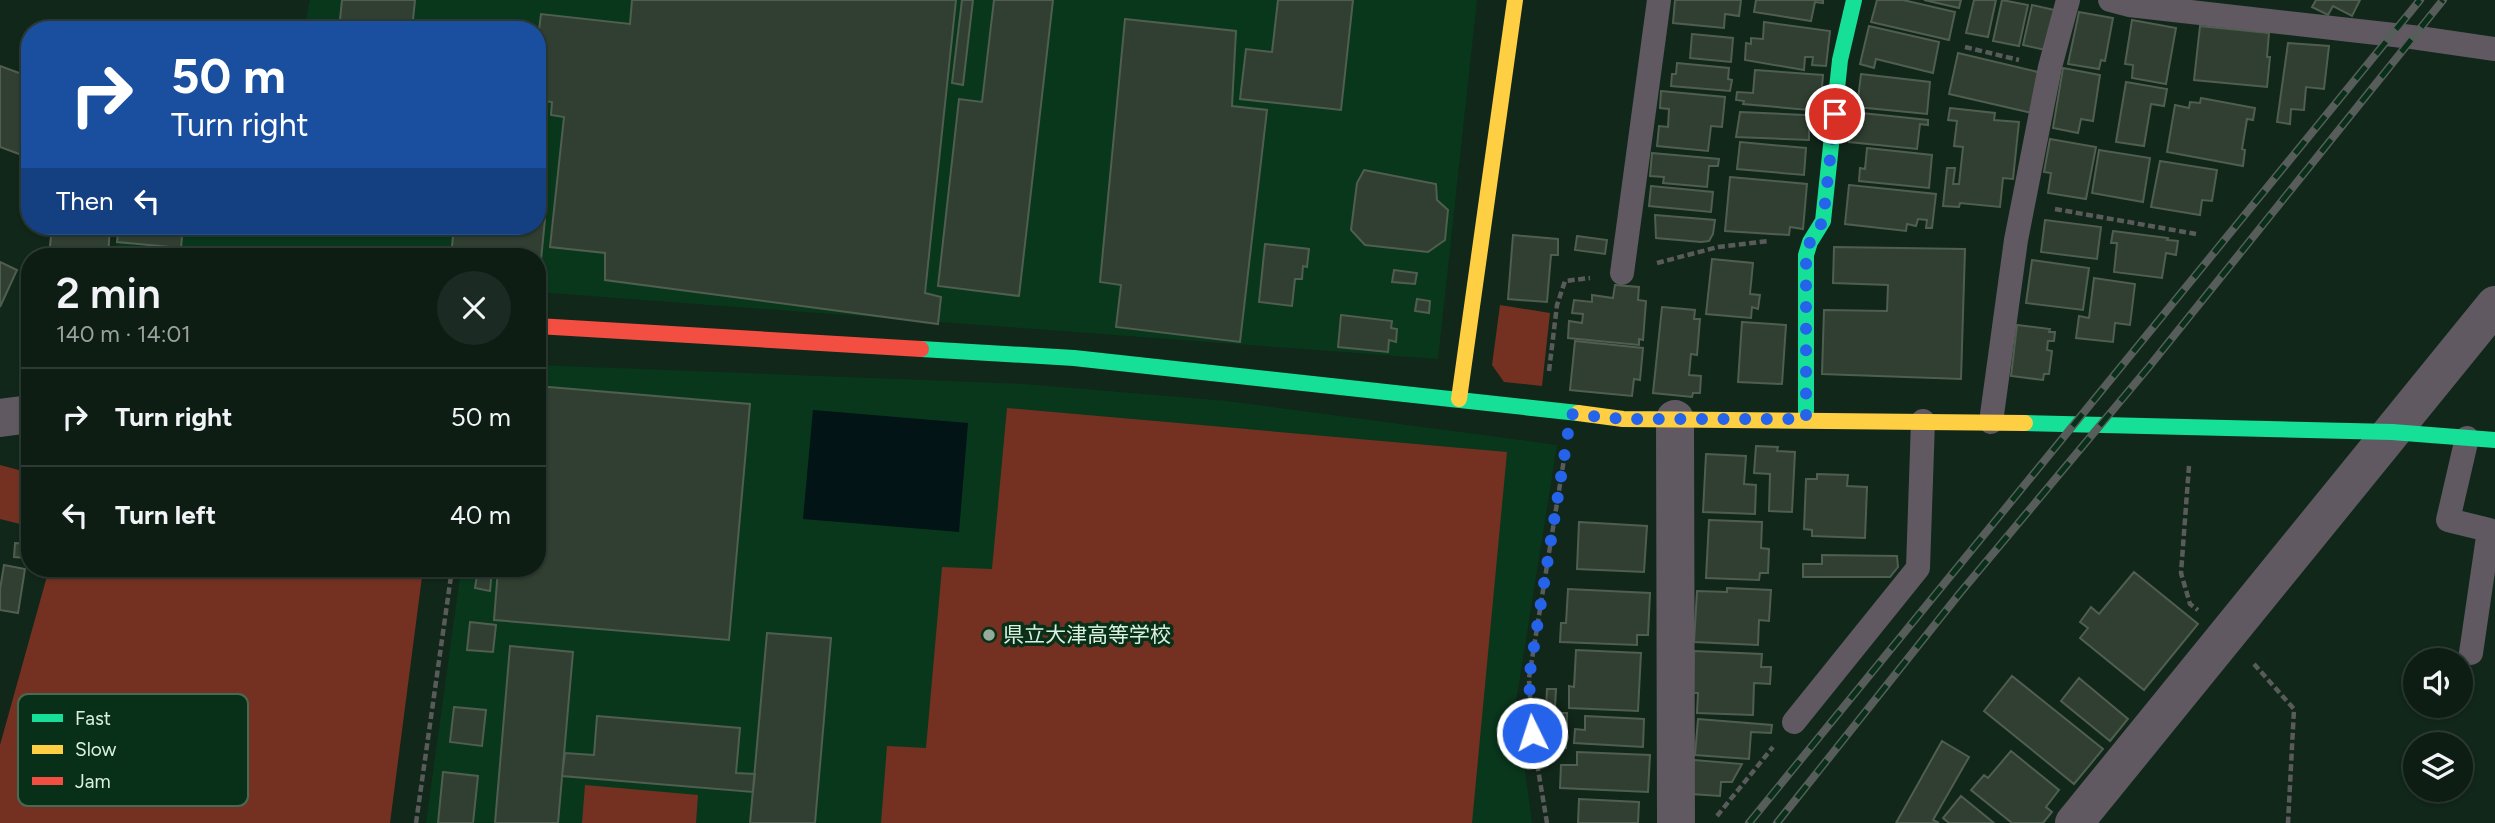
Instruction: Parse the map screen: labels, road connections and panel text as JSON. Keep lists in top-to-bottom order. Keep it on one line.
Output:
{"places":["県立大津高等学校"],"legend":["Fast","Slow","Jam"],"page":{"turn":["50 m","Turn right"],"then":"Then","heading":["2 min","140 m · 14:01"],"list":[{"name":"Turn right","value":"50 m"},{"name":"Turn left","value":"40 m"}]}}
